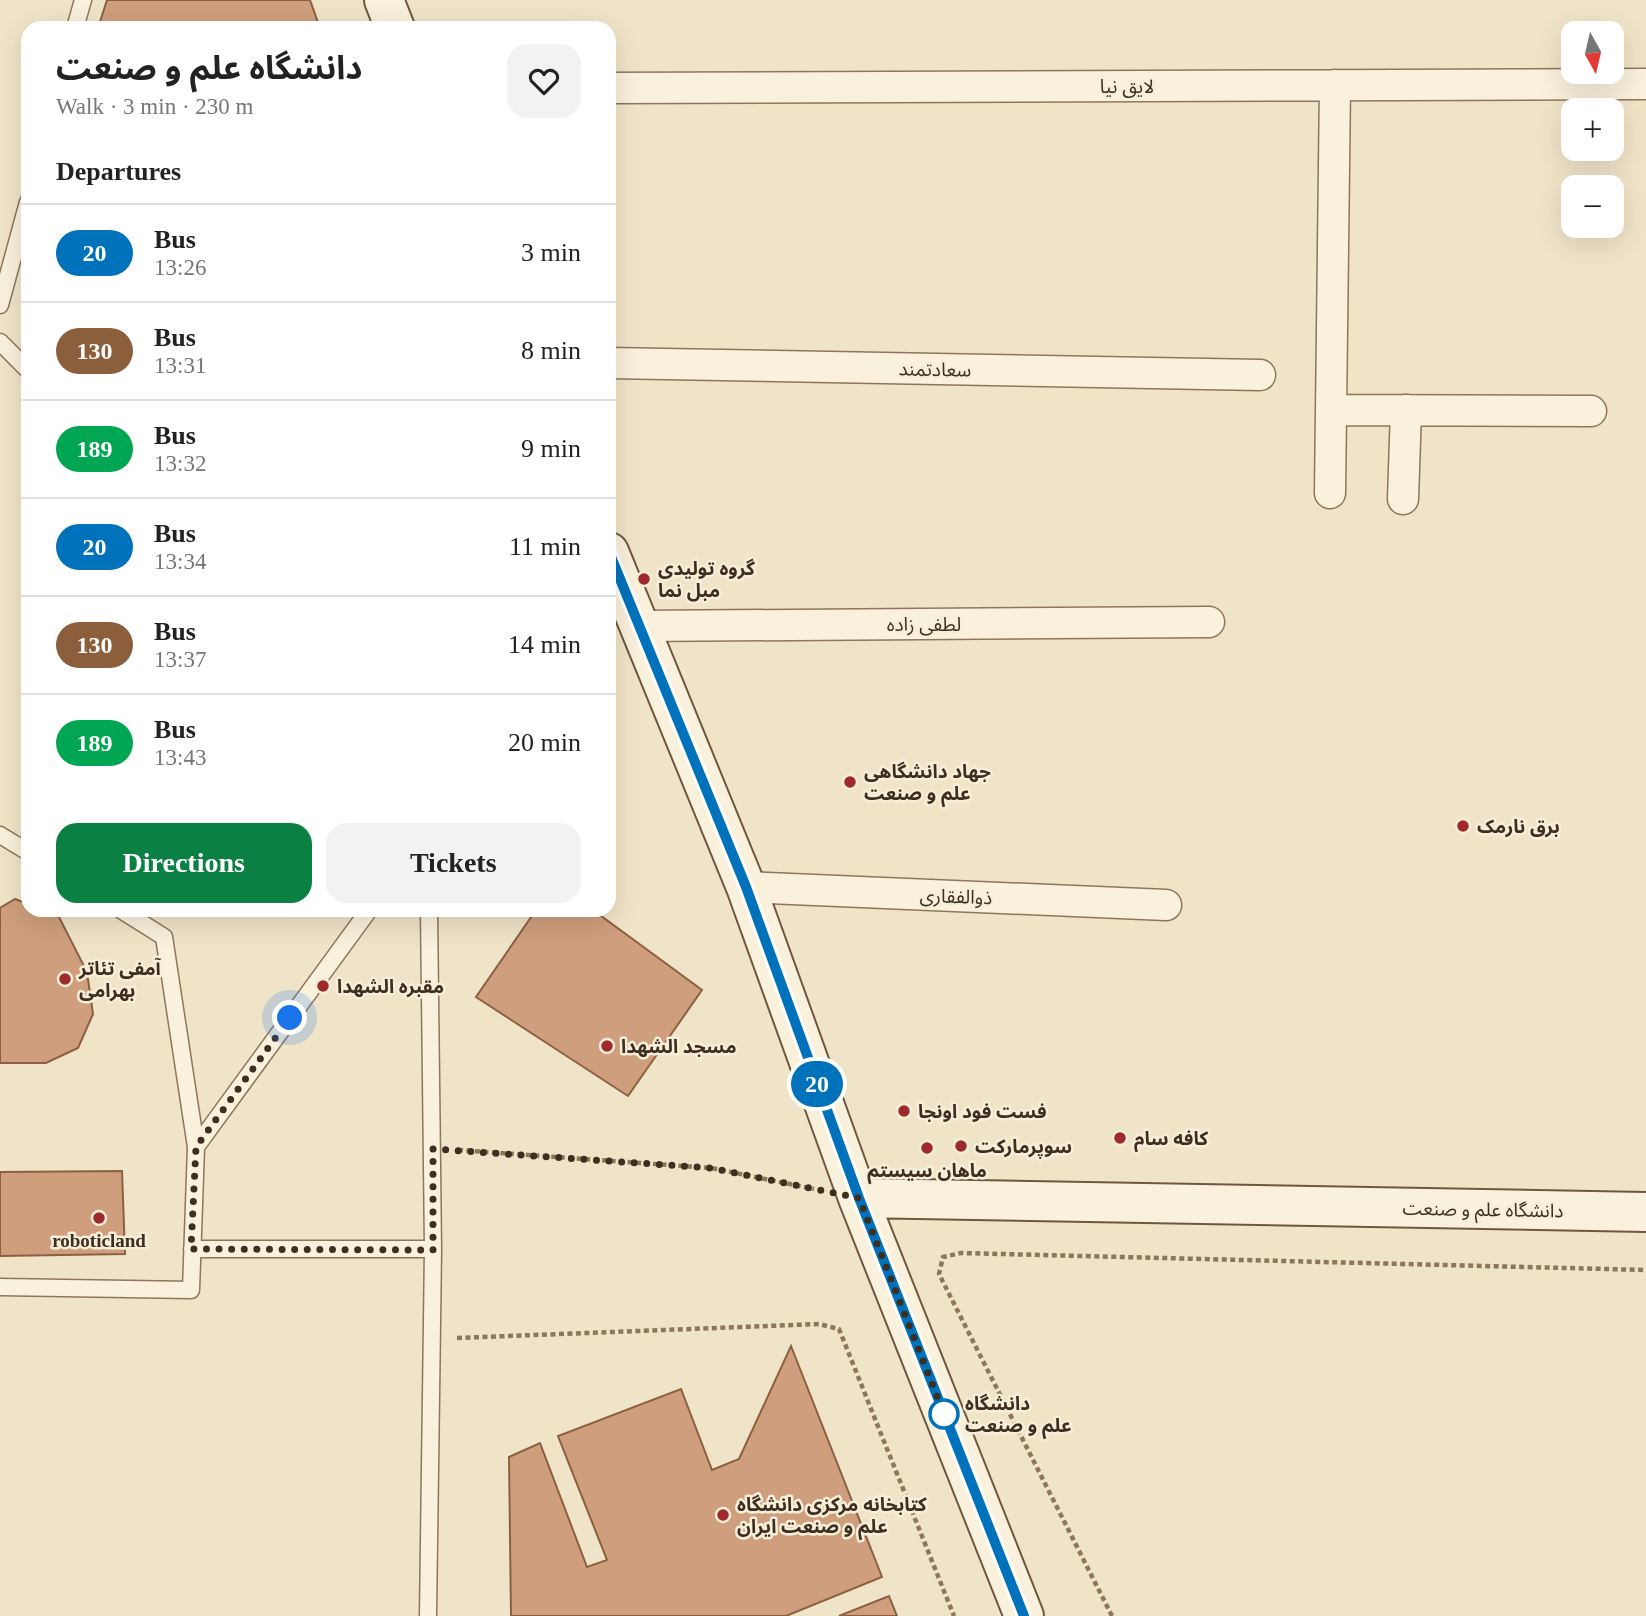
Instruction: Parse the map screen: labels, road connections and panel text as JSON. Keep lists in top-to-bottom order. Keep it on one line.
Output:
{"streets":{"main road":["دانشگاه علم و صنعت"],"street":["لایق نیا","سعادتمند","لطفی زاده","ذوالفقاری"]},"places":["گروه تولیدی مبل نما","جهاد دانشگاهی علم و صنعت","برق نارمک","آمفی تئاتر بهرامی","مقبره الشهدا","مسجد الشهدا","فست فود اونجا","کافه سام","سوپرمارکت","ماهان سیستم","roboticland","دانشگاه علم و صنعت","کتابخانه مرکزی دانشگاه علم و صنعت ایران"],"lines":["bus line 20"],"north":"bottom","page":{"on_map":"20","map_buttons":["+","−"],"heading":[["دانشگاه علم و صنعت","Walk · 3 min · 230 m"],"Departures"],"list":[{"mark":"20","name":"Bus","note":"13:26","value":"3 min"},{"mark":"130","name":"Bus","note":"13:31","value":"8 min"},{"mark":"189","name":"Bus","note":"13:32","value":"9 min"},{"mark":"20","name":"Bus","note":"13:34","value":"11 min"},{"mark":"130","name":"Bus","note":"13:37","value":"14 min"},{"mark":"189","name":"Bus","note":"13:43","value":"20 min"}],"buttons":["Directions","Tickets"]}}
